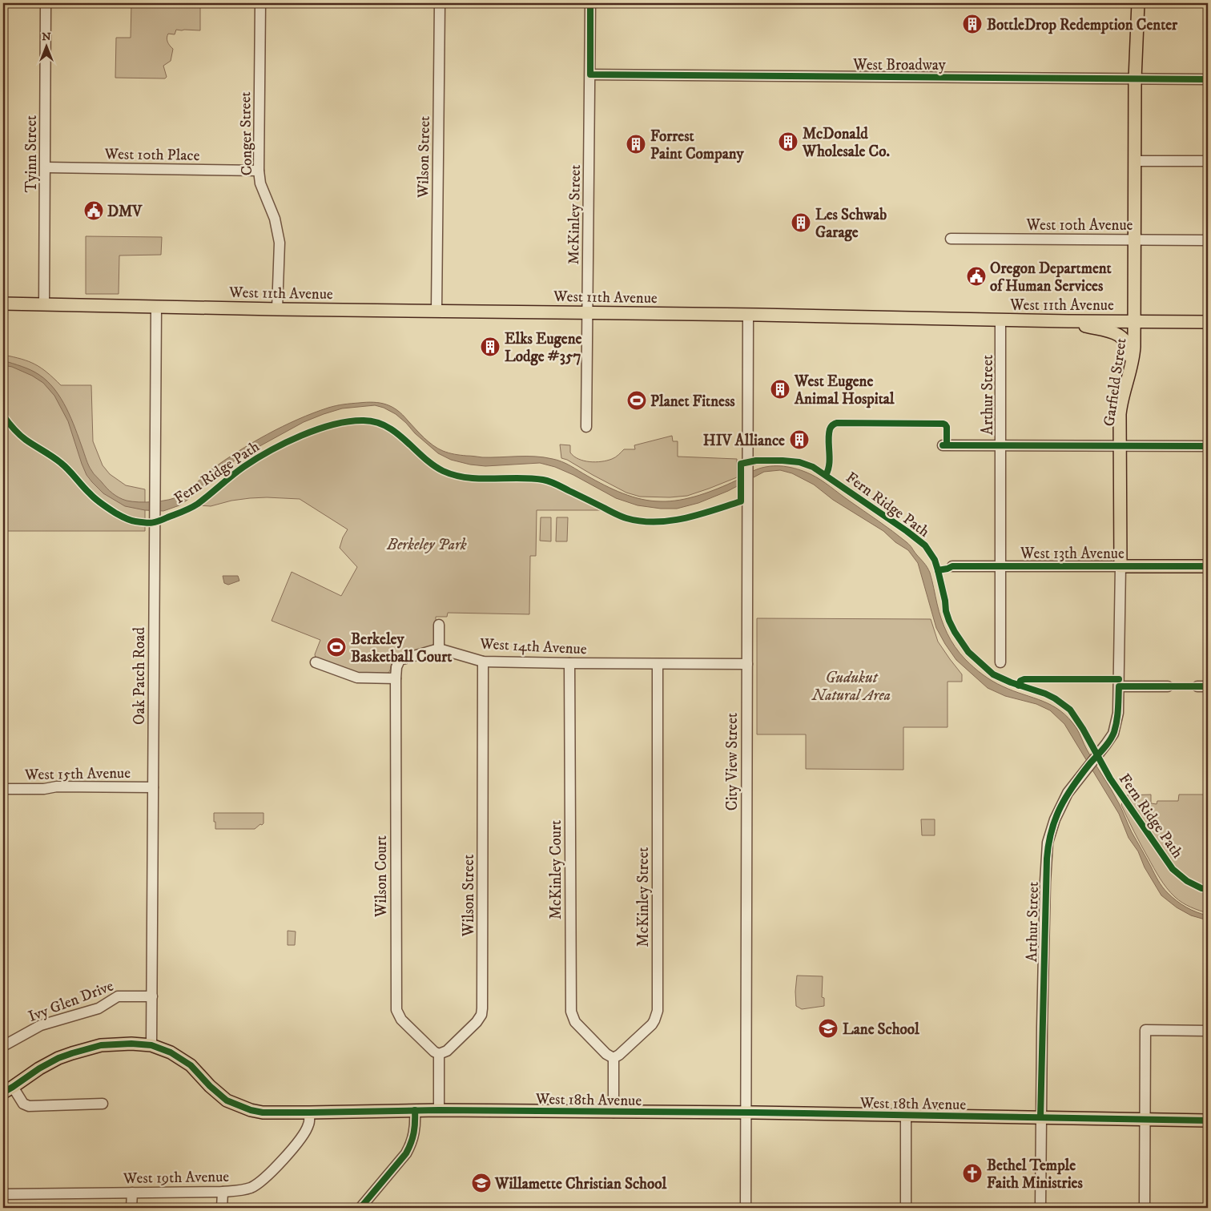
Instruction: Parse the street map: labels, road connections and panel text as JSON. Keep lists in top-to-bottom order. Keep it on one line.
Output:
{"streets":{"main road":["West 11th Avenue","Garfield Street","West 13th Avenue","West 18th Avenue"],"street":["West Broadway","Conger Street","Tyinn Street","West 10th Place","Wilson Street","McKinley Street","West 10th Avenue","Arthur Street","West 14th Avenue","Oak Patch Road","City View Street","West 15th Avenue","McKinley Court","Wilson Court","Ivy Glen Drive","West 19th Avenue"],"cycle path":["Fern Ridge Path"]},"crossings":[["West Broadway","McKinley Street"],["West Broadway","Garfield Street"],["Conger Street","West 10th Place"],["Conger Street","West 11th Avenue"],["Tyinn Street","West 10th Place"],["Tyinn Street","West 11th Avenue"],["Wilson Street","West 11th Avenue"],["Wilson Street","West 14th Avenue"],["Wilson Street","Wilson Court"],["McKinley Street","West 11th Avenue"],["McKinley Street","West 14th Avenue"],["McKinley Street","McKinley Court"],["West 10th Avenue","Garfield Street"],["West 11th Avenue","Garfield Street"],["West 11th Avenue","Arthur Street"],["West 11th Avenue","Oak Patch Road"],["West 11th Avenue","City View Street"],["Garfield Street","Arthur Street"],["Garfield Street","West 13th Avenue"],["Arthur Street","West 13th Avenue"],["Arthur Street","West 18th Avenue"],["West 14th Avenue","City View Street"],["West 14th Avenue","McKinley Court"],["Oak Patch Road","West 15th Avenue"],["Oak Patch Road","Ivy Glen Drive"],["Oak Patch Road","West 18th Avenue"],["City View Street","West 18th Avenue"],["West 18th Avenue","West 19th Avenue"]],"parks":["Berkeley Park","Gudukut Natural Area"],"places":{"building":["BottleDrop Redemption Center","McDonald Wholesale Co.","Forrest Paint Company","Les Schwab Garage","Elks Eugene Lodge #357","West Eugene Animal Hospital","HIV Alliance"],"public building":["DMV","Oregon Department of Human Services"],"sports":["Planet Fitness","Berkeley Basketball Court"],"school or university":["Lane School","Willamette Christian School"],"church":["Bethel Temple Faith Ministries"]},"north":"top"}
